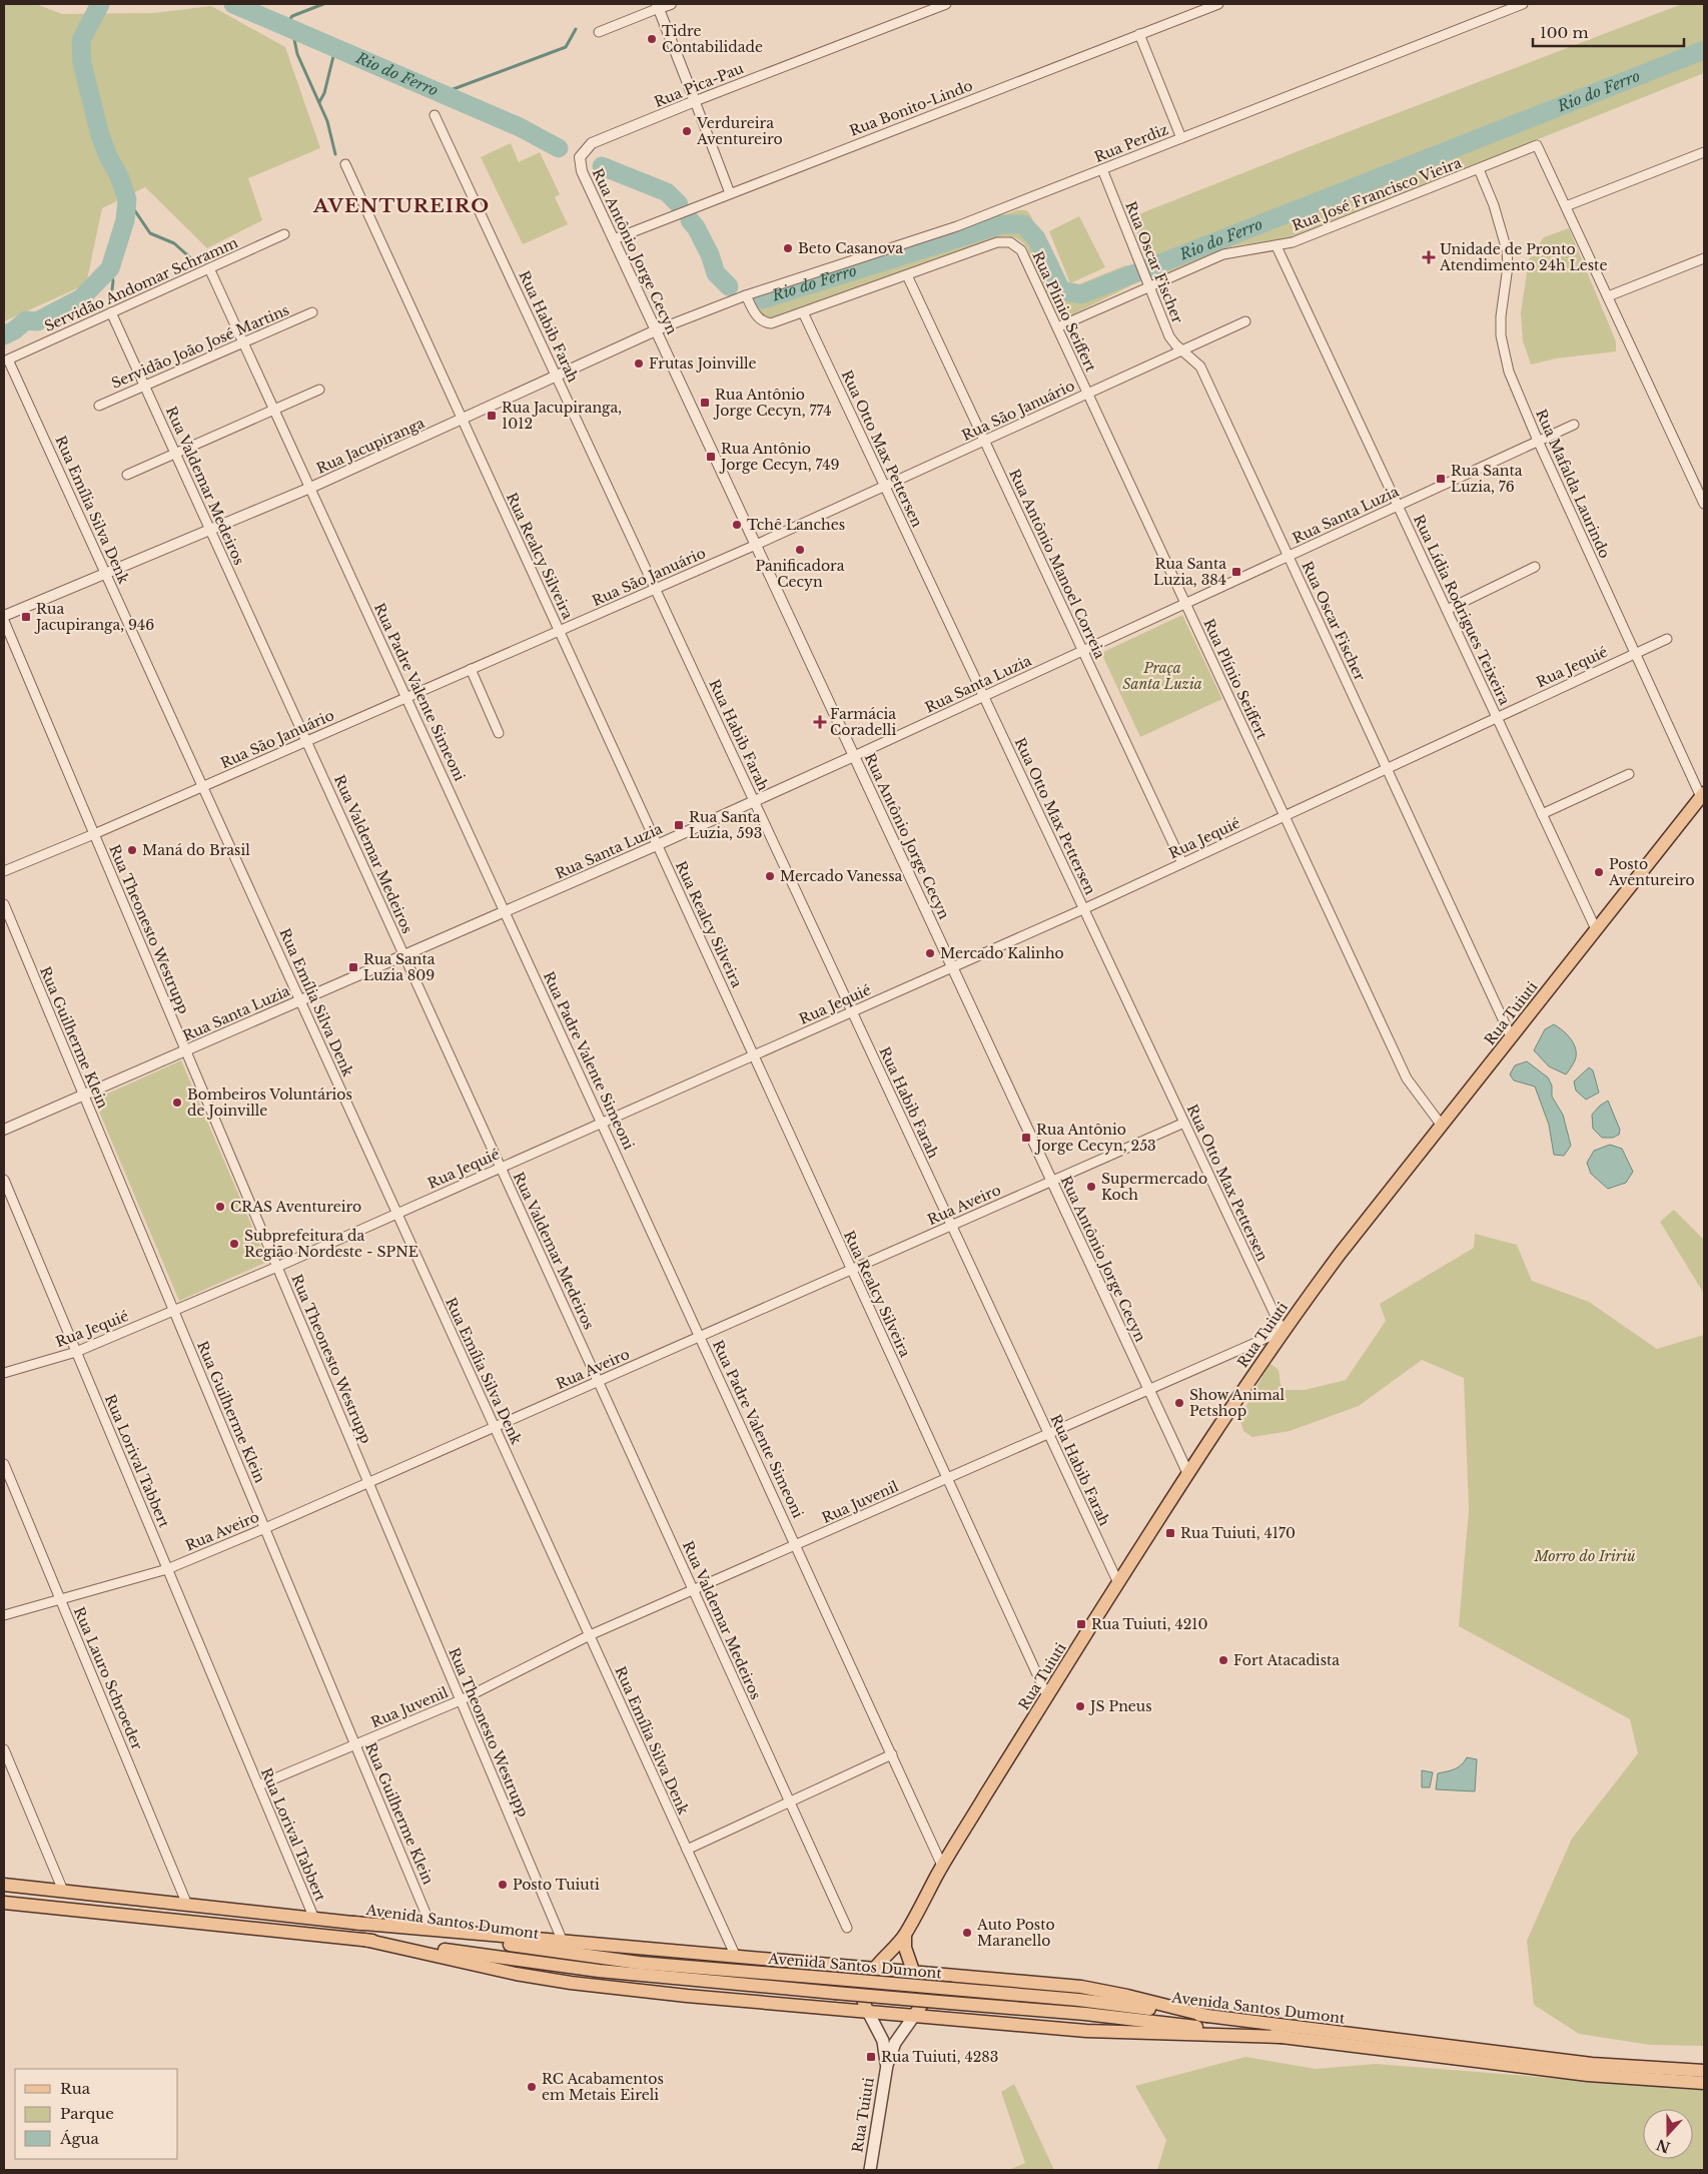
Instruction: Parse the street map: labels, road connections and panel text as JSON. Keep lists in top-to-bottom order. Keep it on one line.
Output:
{"streets":{"main road":["Rua Tuiuti","Avenida Santos Dumont"],"street":["Rua Pica-Pau","Rua Bonito-Lindo","Rua Perdiz","Rua José Francisco Vieira","Rua Antônio Jorge Cecyn","Rua Oscar Fischer","Servidão Andomar Schramm","Rua Plínio Seiffert","Rua Habib Farah","Servidão João José Martins","Rua São Januário","Rua Jacupiranga","Rua Otto Max Pettersen","Rua Mafalda Laurindo","Rua Valdemar Medeiros","Rua Emília Silva Denk","Rua Santa Luzia","Rua Realcy Silveira","Rua Antônio Manoel Correia","Rua Lídia Rodrigues Teixeira","Rua Jequié","Rua Padre Valente Simeoni","Rua Theonesto Westrupp","Rua Guilherme Klein","Rua Aveiro","Rua Lorival Tabbert","Rua Juvenil","Rua Lauro Schroeder"]},"crossings":[["Rua Pica-Pau","Rua Antônio Jorge Cecyn"],["Rua Bonito-Lindo","Rua Antônio Jorge Cecyn"],["Rua Perdiz","Rua Oscar Fischer"],["Rua Perdiz","Rua Jacupiranga"],["Rua José Francisco Vieira","Rua Oscar Fischer"],["Rua José Francisco Vieira","Rua Plínio Seiffert"],["Rua José Francisco Vieira","Rua Mafalda Laurindo"],["Rua José Francisco Vieira","Rua Lídia Rodrigues Teixeira"],["Rua Antônio Jorge Cecyn","Rua São Januário"],["Rua Antônio Jorge Cecyn","Rua Jacupiranga"],["Rua Antônio Jorge Cecyn","Rua Santa Luzia"],["Rua Antônio Jorge Cecyn","Rua Jequié"],["Rua Antônio Jorge Cecyn","Rua Tuiuti"],["Rua Antônio Jorge Cecyn","Rua Aveiro"],["Rua Antônio Jorge Cecyn","Rua Juvenil"],["Rua Oscar Fischer","Rua São Januário"],["Rua Oscar Fischer","Rua Santa Luzia"],["Rua Oscar Fischer","Rua Jequié"],["Rua Oscar Fischer","Rua Tuiuti"],["Servidão Andomar Schramm","Rua Valdemar Medeiros"],["Servidão Andomar Schramm","Rua Emília Silva Denk"],["Servidão Andomar Schramm","Rua Padre Valente Simeoni"],["Rua Plínio Seiffert","Rua São Januário"],["Rua Plínio Seiffert","Rua Santa Luzia"],["Rua Plínio Seiffert","Rua Antônio Manoel Correia"],["Rua Plínio Seiffert","Rua Jequié"],["Rua Plínio Seiffert","Rua Tuiuti"],["Rua Habib Farah","Rua São Januário"],["Rua Habib Farah","Rua Jacupiranga"],["Rua Habib Farah","Rua Santa Luzia"],["Rua Habib Farah","Rua Jequié"],["Rua Habib Farah","Rua Tuiuti"],["Rua Habib Farah","Rua Aveiro"],["Rua Habib Farah","Rua Juvenil"],["Servidão João José Martins","Rua Valdemar Medeiros"],["Servidão João José Martins","Rua Padre Valente Simeoni"],["Rua São Januário","Rua Otto Max Pettersen"],["Rua São Januário","Rua Valdemar Medeiros"],["Rua São Januário","Rua Emília Silva Denk"],["Rua São Januário","Rua Realcy Silveira"],["Rua São Januário","Rua Antônio Manoel Correia"],["Rua São Januário","Rua Padre Valente Simeoni"],["Rua São Januário","Rua Theonesto Westrupp"],["Rua Jacupiranga","Rua Valdemar Medeiros"],["Rua Jacupiranga","Rua Emília Silva Denk"],["Rua Jacupiranga","Rua Realcy Silveira"],["Rua Jacupiranga","Rua Padre Valente Simeoni"],["Rua Otto Max Pettersen","Rua Santa Luzia"],["Rua Otto Max Pettersen","Rua Jequié"],["Rua Otto Max Pettersen","Rua Tuiuti"],["Rua Otto Max Pettersen","Rua Aveiro"],["Rua Otto Max Pettersen","Rua Juvenil"],["Rua Mafalda Laurindo","Rua Santa Luzia"],["Rua Mafalda Laurindo","Rua Jequié"],["Rua Mafalda Laurindo","Rua Tuiuti"],["Rua Valdemar Medeiros","Rua Santa Luzia"],["Rua Valdemar Medeiros","Rua Jequié"],["Rua Valdemar Medeiros","Rua Aveiro"],["Rua Valdemar Medeiros","Rua Juvenil"],["Rua Emília Silva Denk","Rua Santa Luzia"],["Rua Emília Silva Denk","Rua Jequié"],["Rua Emília Silva Denk","Rua Aveiro"],["Rua Emília Silva Denk","Rua Juvenil"],["Rua Santa Luzia","Rua Realcy Silveira"],["Rua Santa Luzia","Rua Antônio Manoel Correia"],["Rua Santa Luzia","Rua Lídia Rodrigues Teixeira"],["Rua Santa Luzia","Rua Padre Valente Simeoni"],["Rua Santa Luzia","Rua Theonesto Westrupp"],["Rua Santa Luzia","Rua Guilherme Klein"],["Rua Realcy Silveira","Rua Jequié"],["Rua Realcy Silveira","Rua Tuiuti"],["Rua Realcy Silveira","Rua Aveiro"],["Rua Realcy Silveira","Rua Juvenil"],["Rua Antônio Manoel Correia","Rua Jequié"],["Rua Lídia Rodrigues Teixeira","Rua Jequié"],["Rua Lídia Rodrigues Teixeira","Rua Tuiuti"],["Rua Jequié","Rua Padre Valente Simeoni"],["Rua Jequié","Rua Theonesto Westrupp"],["Rua Jequié","Rua Guilherme Klein"],["Rua Jequié","Rua Lorival Tabbert"],["Rua Padre Valente Simeoni","Rua Tuiuti"],["Rua Padre Valente Simeoni","Rua Aveiro"],["Rua Padre Valente Simeoni","Rua Juvenil"],["Rua Theonesto Westrupp","Rua Aveiro"],["Rua Theonesto Westrupp","Rua Juvenil"],["Rua Tuiuti","Rua Juvenil"],["Rua Guilherme Klein","Rua Aveiro"],["Rua Guilherme Klein","Rua Juvenil"],["Rua Aveiro","Rua Lorival Tabbert"],["Rua Aveiro","Rua Lauro Schroeder"],["Rua Lorival Tabbert","Rua Juvenil"],["Rua Lorival Tabbert","Avenida Santos Dumont"],["Rua Lauro Schroeder","Avenida Santos Dumont"]],"districts":["AVENTUREIRO"],"water":["Rio do Ferro"],"parks":["Praça Santa Luzia","Morro do Iririú"],"places":{"other":["Tidre Contabilidade","Verdureira Aventureiro","Beto Casanova","Frutas Joinville","Tchê Lanches","Panificadora Cecyn","Maná do Brasil","Posto Aventureiro","Mercado Vanessa","Mercado Kalinho","Bombeiros Voluntários de Joinville","Supermercado Koch","CRAS Aventureiro","Subprefeitura da Região Nordeste - SPNE","Show Animal Petshop","Fort Atacadista","JS Pneus","Posto Tuiuti","Auto Posto Maranello","RC Acabamentos em Metais Eireli"],"health":["Unidade de Pronto Atendimento 24h Leste","Farmácia Coradelli"],"transit":["Rua Antônio Jorge Cecyn, 774","Rua Jacupiranga, 1012","Rua Antônio Jorge Cecyn, 749","Rua Santa Luzia, 76","Rua Santa Luzia, 384","Rua Jacupiranga, 946","Rua Santa Luzia, 593","Rua Santa Luzia 809","Rua Antônio Jorge Cecyn, 253","Rua Tuiuti, 4170","Rua Tuiuti, 4210","Rua Tuiuti, 4283"]},"legend":["Rua","Parque","Água"],"scale_bar":"100 m","north":"bottom"}
